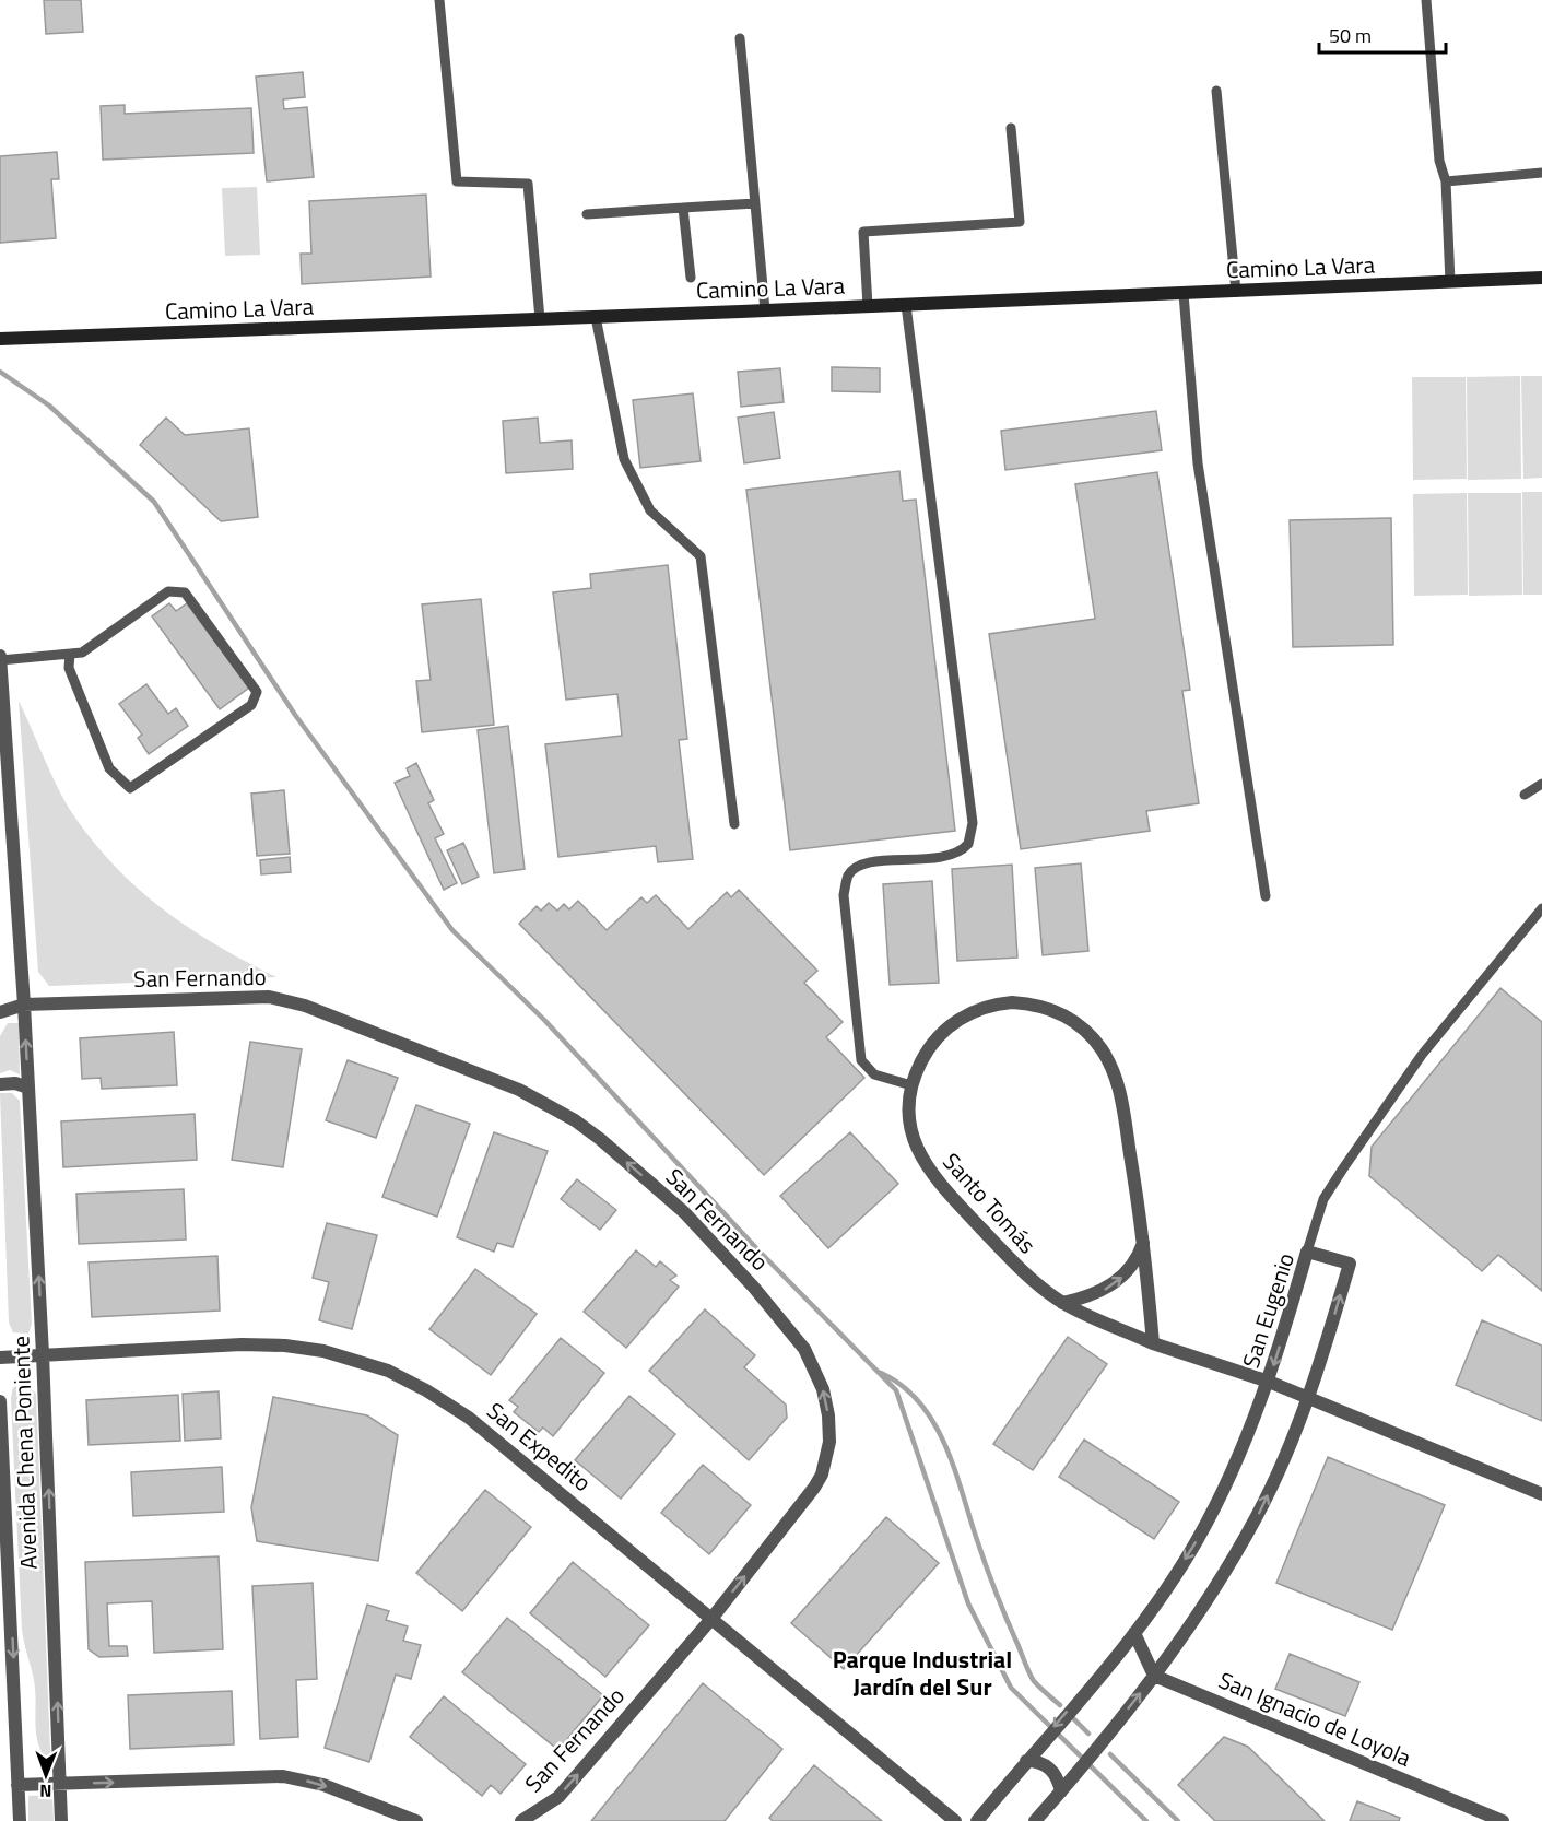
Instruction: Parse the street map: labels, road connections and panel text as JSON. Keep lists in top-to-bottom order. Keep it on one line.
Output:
{"streets":{"street":["Camino La Vara","San Fernando","Santo Tomás","San Eugenio","San Expedito","Avenida Chena Poniente","San Ignacio de Loyola"]},"crossings":[["San Fernando","San Expedito"],["San Fernando","Avenida Chena Poniente"],["Santo Tomás","San Eugenio"],["San Eugenio","San Ignacio de Loyola"],["San Expedito","Avenida Chena Poniente"]],"districts":["Parque Industrial Jardín del Sur"],"scale_bar":"50 m","north":"bottom"}
